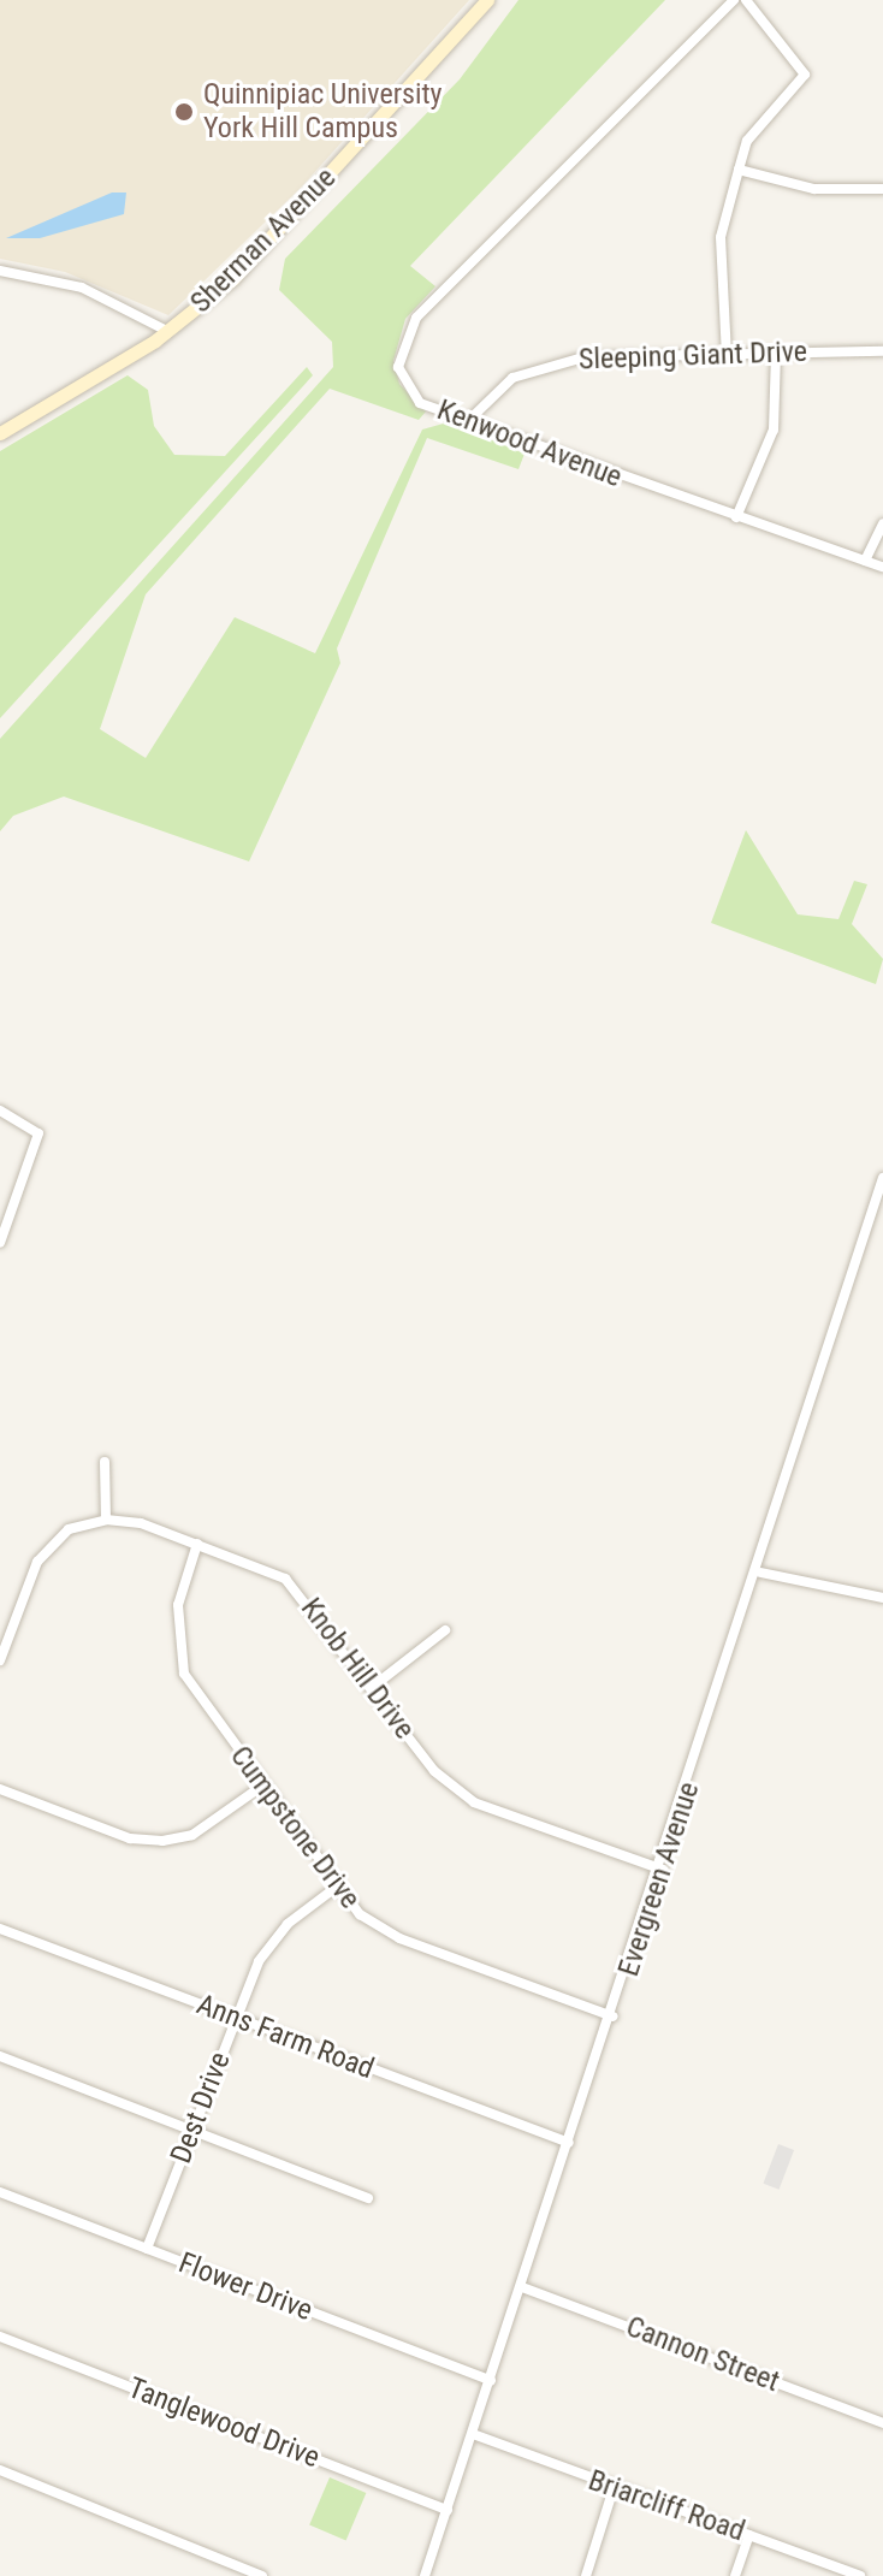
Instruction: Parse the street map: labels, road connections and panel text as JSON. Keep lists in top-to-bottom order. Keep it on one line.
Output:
{"streets":{"main road":["Sherman Avenue"],"street":["Sleeping Giant Drive","Kenwood Avenue","Knob Hill Drive","Cumpstone Drive","Evergreen Avenue","Anns Farm Road","Dest Drive","Flower Drive","Cannon Street","Tanglewood Drive","Briarcliff Road"]},"crossings":[["Sleeping Giant Drive","Kenwood Avenue"],["Knob Hill Drive","Cumpstone Drive"],["Knob Hill Drive","Evergreen Avenue"],["Cumpstone Drive","Evergreen Avenue"],["Cumpstone Drive","Dest Drive"],["Evergreen Avenue","Anns Farm Road"],["Evergreen Avenue","Flower Drive"],["Evergreen Avenue","Cannon Street"],["Evergreen Avenue","Tanglewood Drive"],["Evergreen Avenue","Briarcliff Road"],["Anns Farm Road","Dest Drive"],["Dest Drive","Flower Drive"]],"places":["Quinnipiac University York Hill Campus"]}
